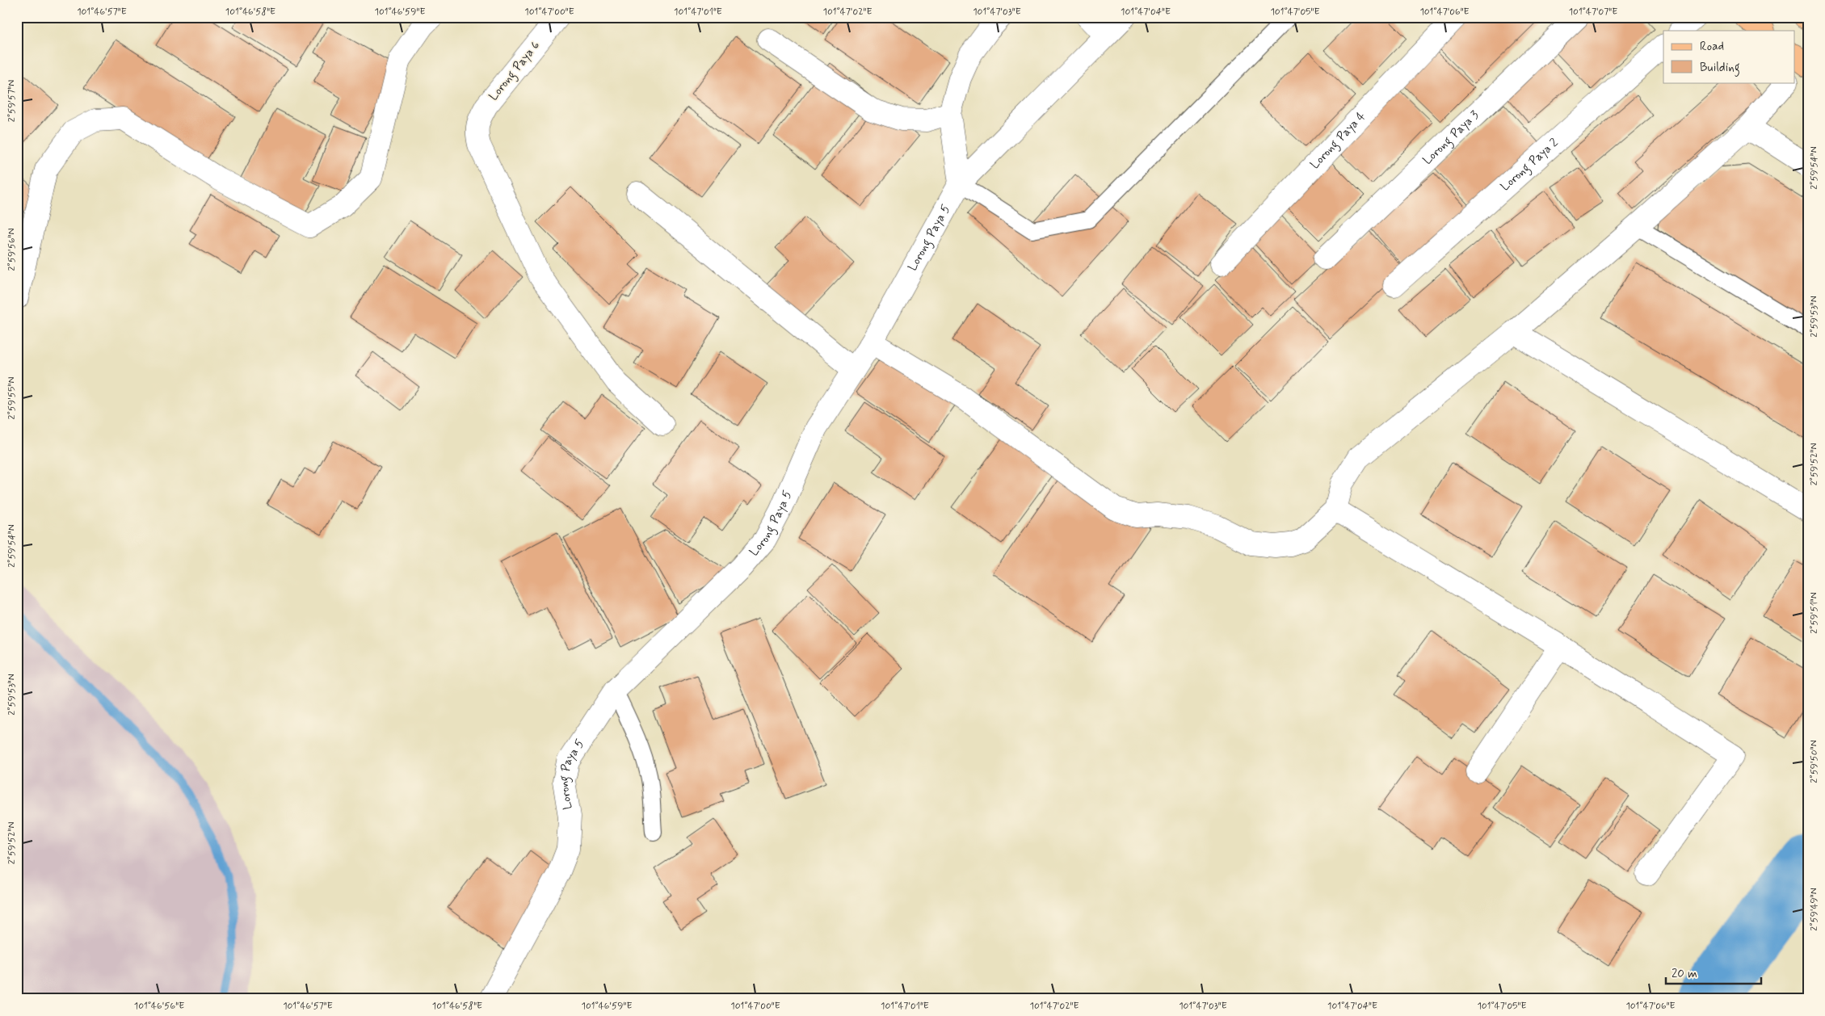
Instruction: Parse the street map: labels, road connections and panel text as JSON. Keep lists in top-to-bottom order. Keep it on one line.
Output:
{"streets":{"street":["Lorong Paya 6","Lorong Paya 3","Lorong Paya 4","Lorong Paya 2","Lorong Paya 5"]},"legend":["Road","Building"],"scale_bar":"20 m","coordinates":["101°46'57\"E","101°46'58\"E","101°46'59\"E","101°47'00\"E","101°47'01\"E","101°47'02\"E","101°47'03\"E","101°47'04\"E","101°47'05\"E","101°47'06\"E","101°47'07\"E","2°59'57\"N","2°59'54\"N","2°59'56\"N","2°59'53\"N","2°59'55\"N","2°59'52\"N","2°59'51\"N","2°59'50\"N","2°59'49\"N","101°46'56\"E"]}
